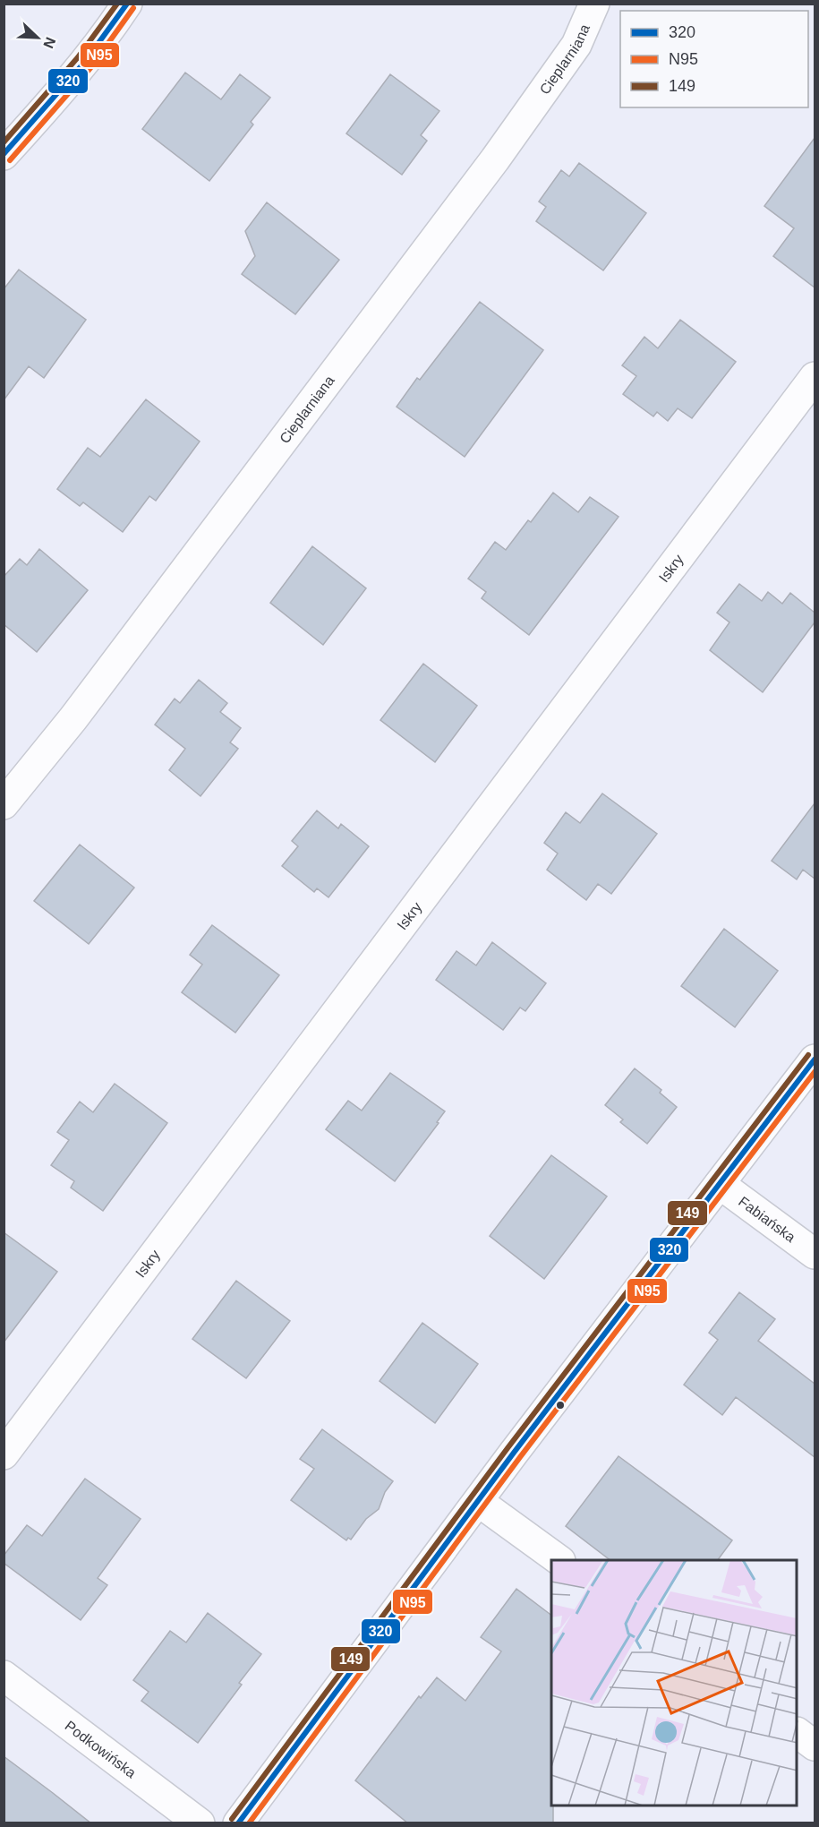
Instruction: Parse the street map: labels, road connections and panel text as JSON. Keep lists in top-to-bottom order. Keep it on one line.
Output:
{"streets":{"street":["Cieplarniana","Iskry","Fabiańska","Podkowińska"]},"lines":["transit line 320","transit line 149","transit line N95"],"legend":["320","N95","149"],"north":"bottom right"}
